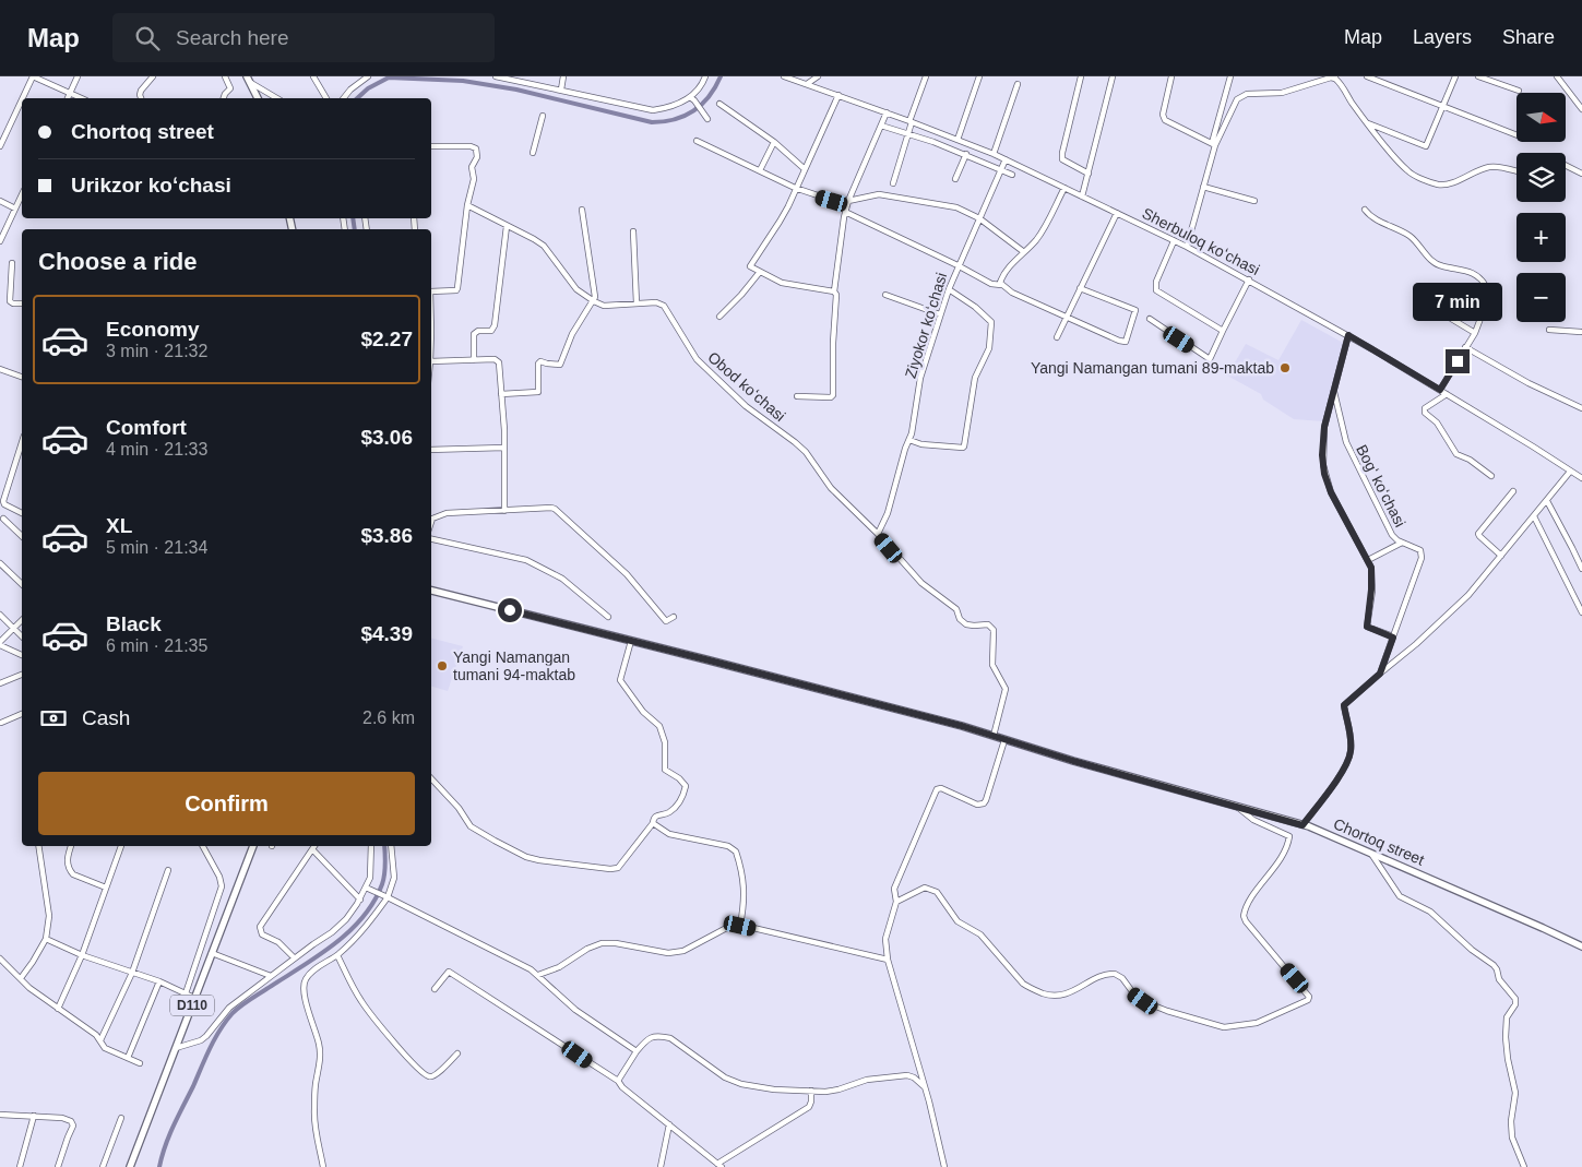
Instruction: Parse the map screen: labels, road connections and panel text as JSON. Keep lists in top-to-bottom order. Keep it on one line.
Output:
{"streets":{"main road":["Chortoq street","D110"],"street":["Sherbuloq koʻchasi","Ziyokor koʻchasi","Obod koʻchasi","Bogʻ koʻchasi"]},"crossings":[["Sherbuloq koʻchasi","Ziyokor koʻchasi"],["Sherbuloq koʻchasi","Bogʻ koʻchasi"],["Ziyokor koʻchasi","Obod koʻchasi"],["Bogʻ koʻchasi","Chortoq street"]],"places":["Yangi Namangan tumani 89-maktab","Yangi Namangan tumani 94-maktab"],"north":"right","page":{"header":"Map","search":"Search here","nav":["Map","Layers","Share"],"map_buttons":["+","−"],"banner":["Chortoq street","Urikzor koʻchasi"],"heading":"Choose a ride","bubble":"7 min","list":[{"name":"Economy","note":"3 min · 21:32","value":"$2.27"},{"name":"Comfort","note":"4 min · 21:33","value":"$3.06"},{"name":"XL","note":"5 min · 21:34","value":"$3.86"},{"name":"Black","note":"6 min · 21:35","value":"$4.39"}],"pay":["Cash","2.6 km"],"buttons":"Confirm"}}
